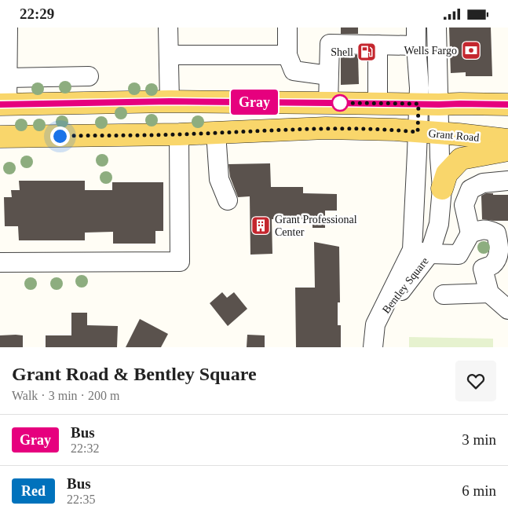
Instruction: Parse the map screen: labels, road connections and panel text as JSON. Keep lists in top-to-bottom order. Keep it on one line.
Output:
{"streets":{"main road":["Grant Road"],"street":["Bentley Square"]},"crossings":[["Grant Road","Bentley Square"]],"places":{"bank":["Wells Fargo"],"fuel station":["Shell"],"building":["Grant Professional Center"]},"lines":["bus line Gray"],"page":{"status":"22:29","on_map":"Gray","heading":["Grant Road & Bentley Square","Walk · 3 min · 200 m"],"list":[{"mark":"Gray","name":"Bus","note":"22:32","value":"3 min"},{"mark":"Red","name":"Bus","note":"22:35","value":"6 min"}]}}
